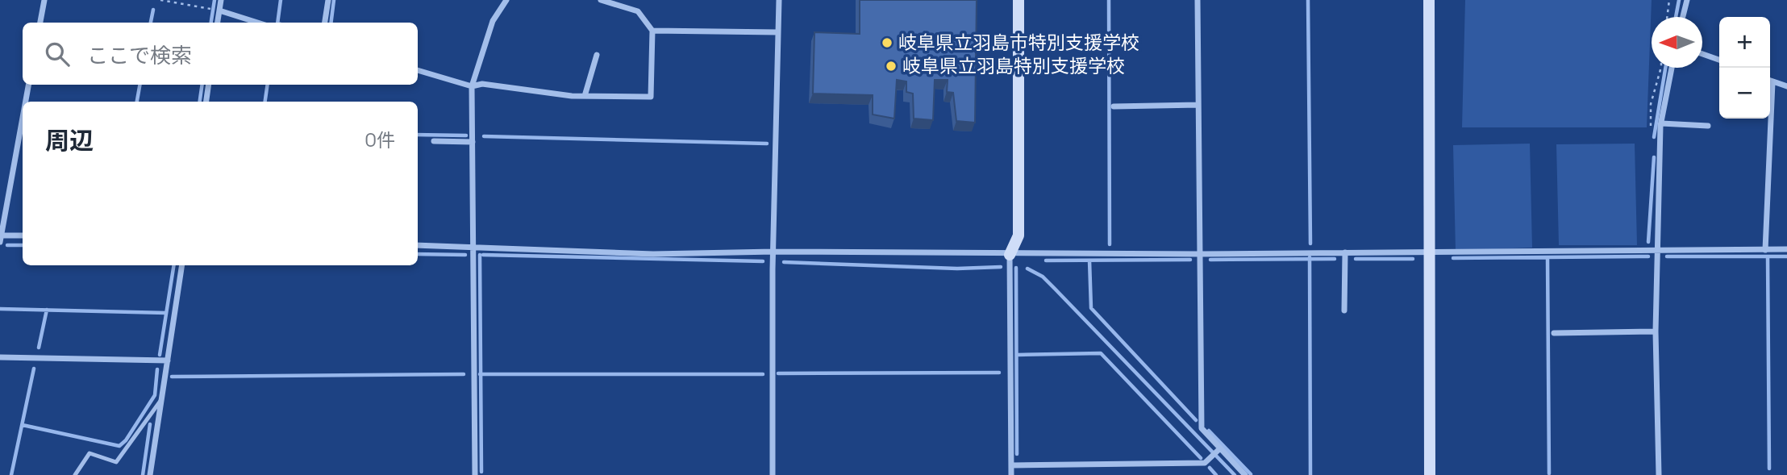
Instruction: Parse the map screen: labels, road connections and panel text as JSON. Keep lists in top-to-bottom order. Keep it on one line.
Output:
{"places":["岐阜県立羽島市特別支援学校","岐阜県立羽島特別支援学校"],"north":"left","page":{"map_buttons":["+","−"],"search":"ここで検索","heading":["周辺","0件"]}}
